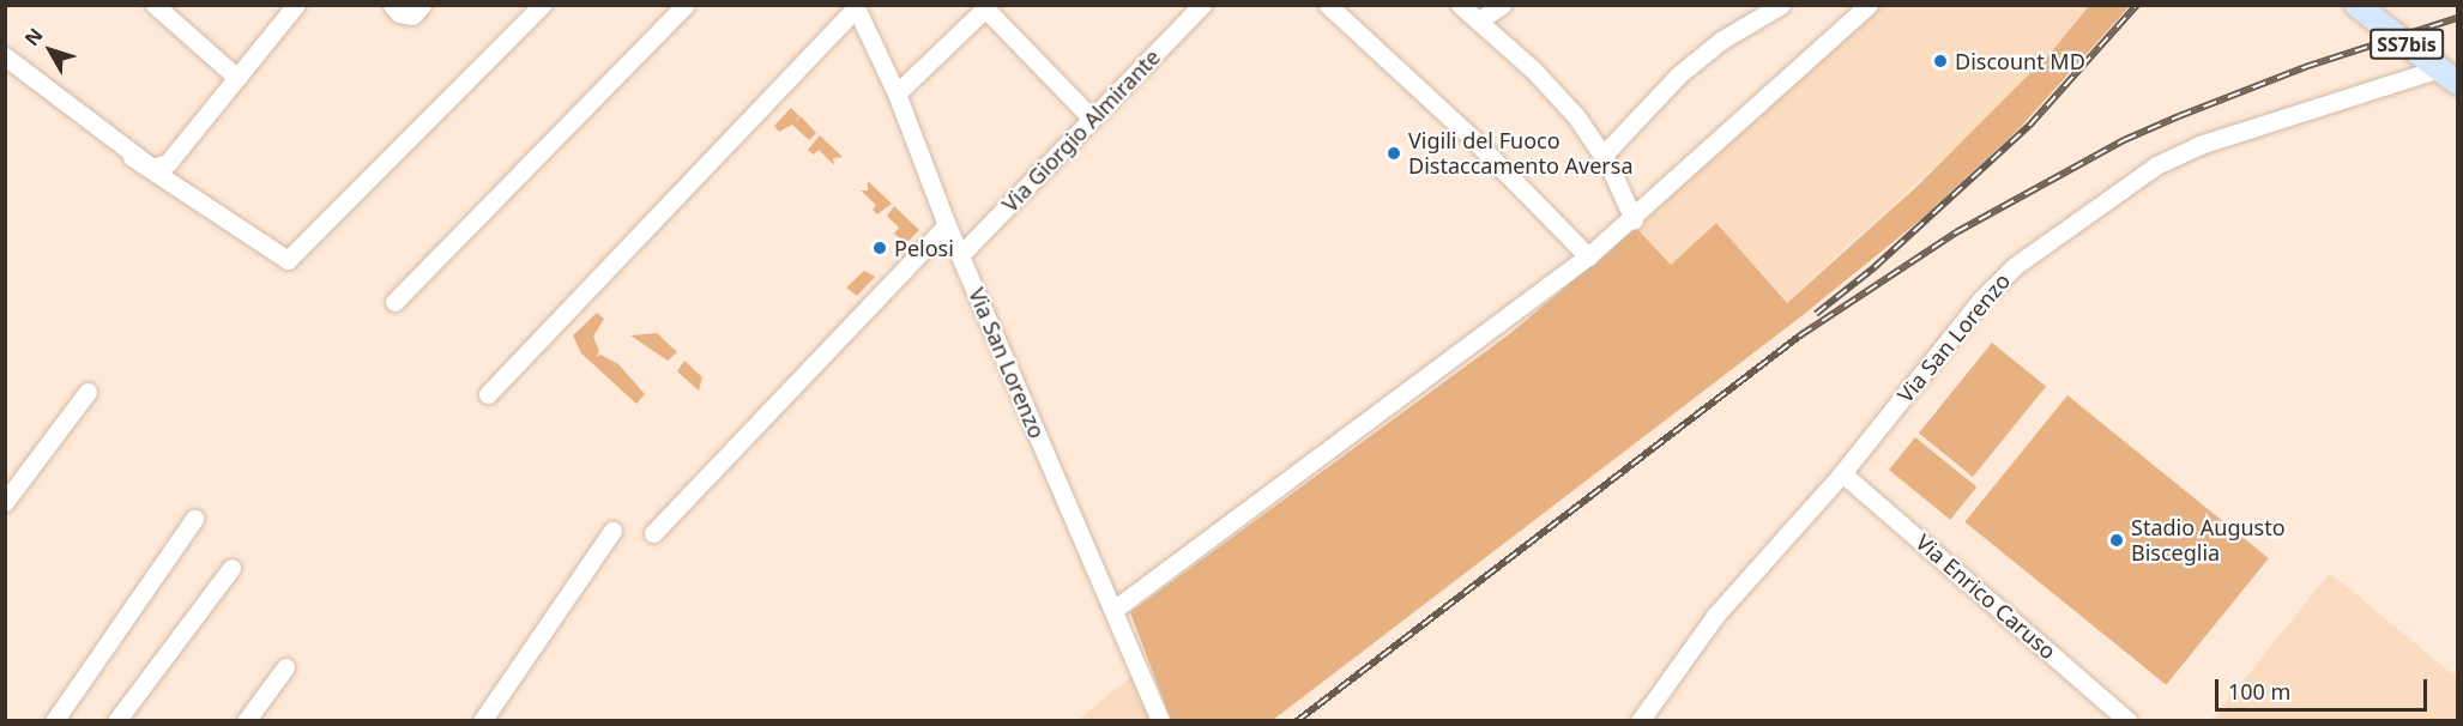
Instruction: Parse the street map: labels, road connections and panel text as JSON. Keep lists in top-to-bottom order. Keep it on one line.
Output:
{"streets":{"main road":["SS7bis"],"street":["Via Giorgio Almirante","Via San Lorenzo","Via Enrico Caruso"]},"crossings":[["SS7bis","Via San Lorenzo"],["Via Giorgio Almirante","Via San Lorenzo"],["Via San Lorenzo","Via Enrico Caruso"]],"places":["Discount MD","Vigili del Fuoco Distaccamento Aversa","Pelosi","Stadio Augusto Bisceglia"],"scale_bar":"100 m","north":"top left"}
